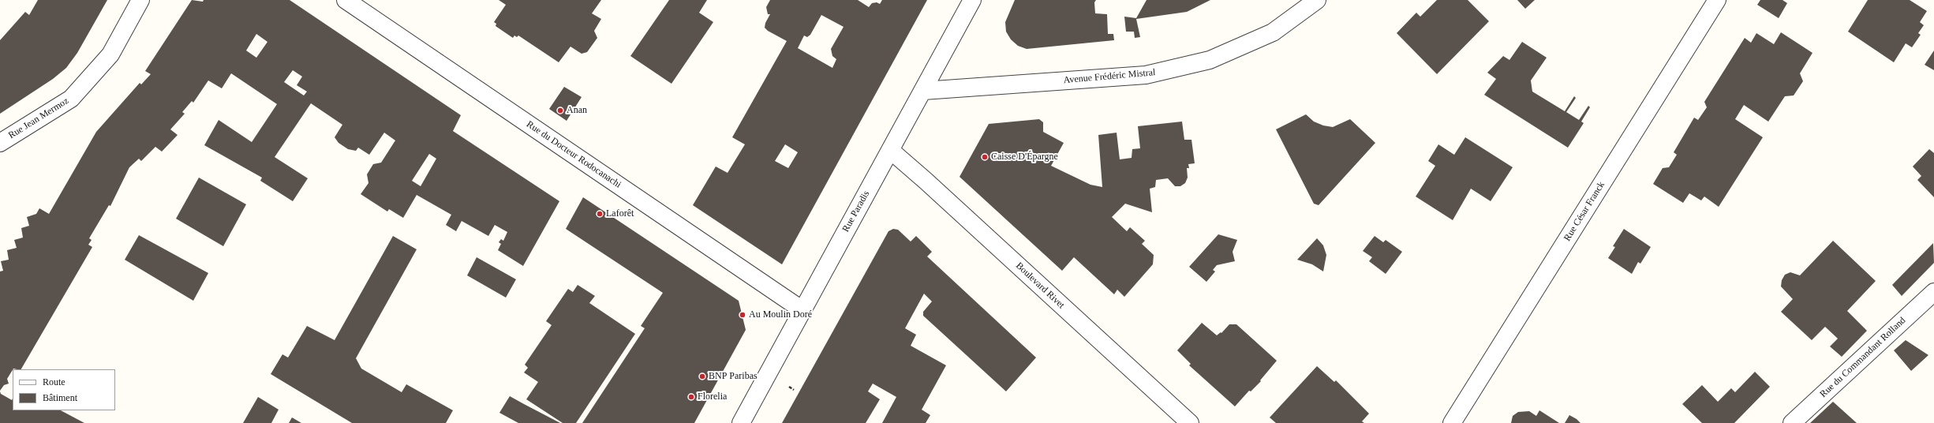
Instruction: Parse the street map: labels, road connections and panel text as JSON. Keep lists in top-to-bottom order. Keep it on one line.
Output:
{"streets":{"street":["Avenue Frédéric Mistral","Rue Jean Mermoz","Rue du Docteur Rodocanachi","Rue Paradis","Rue César Franck","Boulevard Rivet","Rue du Commandant Rolland"]},"crossings":[["Avenue Frédéric Mistral","Rue Paradis"],["Rue du Docteur Rodocanachi","Rue Paradis"],["Rue Paradis","Boulevard Rivet"]],"places":["Anan","Caisse D'Épargne","Laforêt","Au Moulin Doré","BNP Paribas","Florelia"],"legend":["Route","Bâtiment"]}
